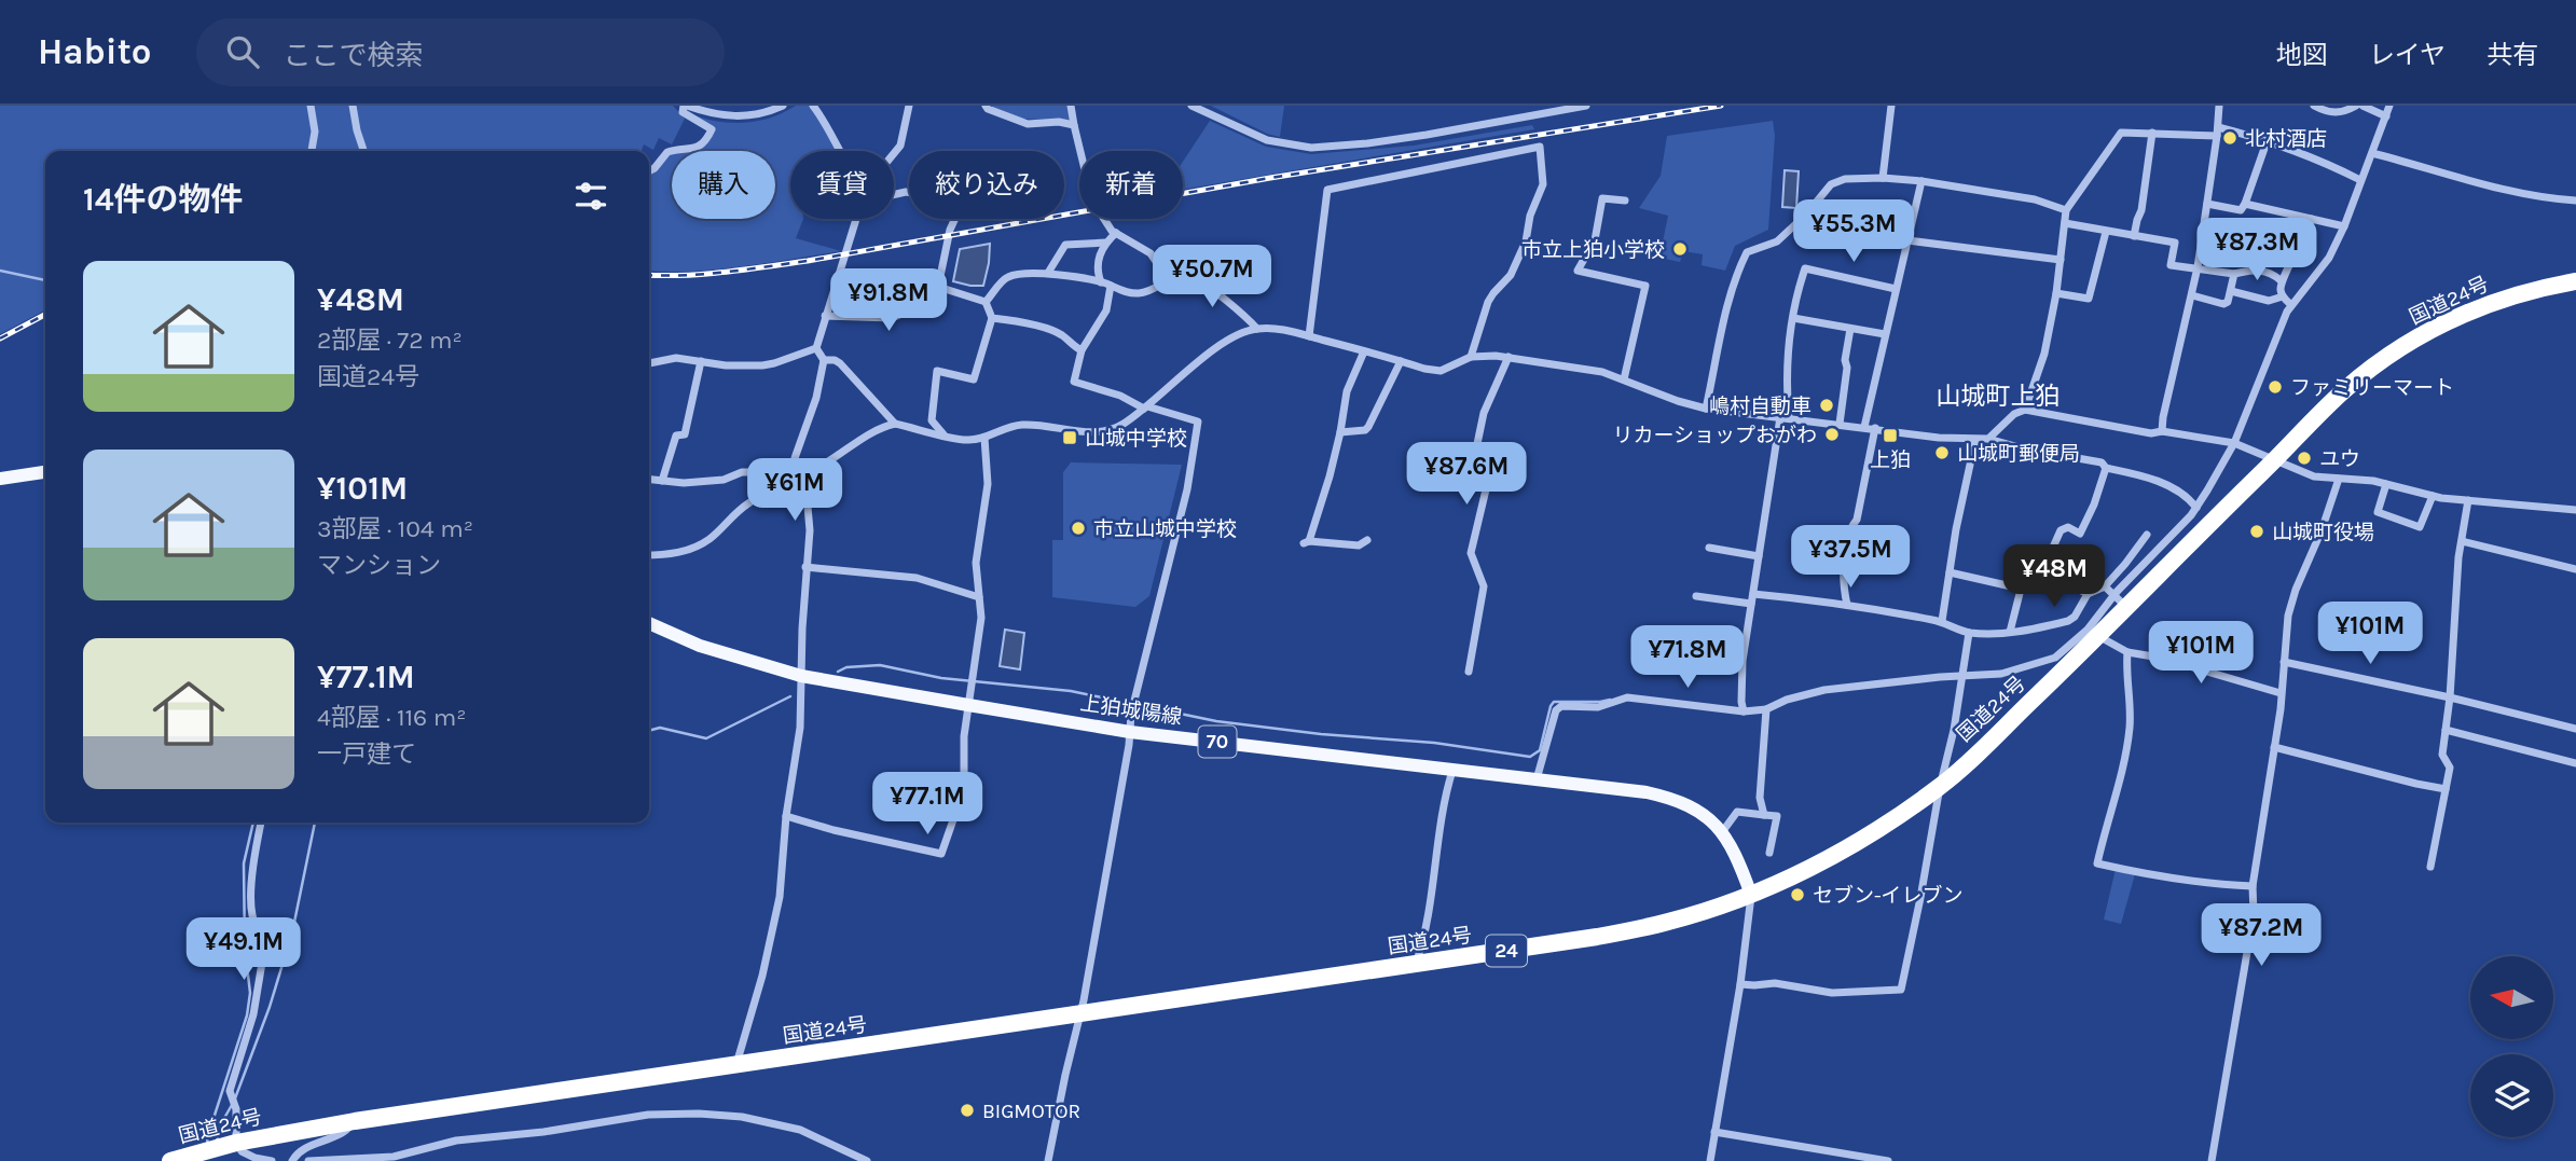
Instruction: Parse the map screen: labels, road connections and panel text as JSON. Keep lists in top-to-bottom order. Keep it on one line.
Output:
{"streets":{"highway":["国道24号","24"],"main road":["上狛城陽線","70"]},"crossings":[["国道24号","上狛城陽線"]],"districts":["山城町上狛"],"places":{"other":["北村酒店","市立上狛小学校","ファミリーマート","嶋村自動車","リカーショップおがわ","山城町郵便局","ユウ","市立山城中学校","山城町役場","セブン-イレブン","BIGMOTOR"],"transit":["上狛","山城中学校"]},"north":"left","page":{"header":"Habito","search":"ここで検索","nav":["地図","レイヤ","共有"],"chip":["購入","賃貸","絞り込み","新着"],"heading":"14件の物件","price":["¥55.3M","¥87.3M","¥50.7M","¥91.8M","¥87.6M","¥61M","¥37.5M","¥48M","¥101M","¥101M","¥71.8M","¥77.1M","¥87.2M","¥49.1M"],"list":[{"name":"¥48M","note":"2部屋 · 72 m² · 国道24号"},{"name":"¥101M","note":"3部屋 · 104 m² · マンション"},{"name":"¥77.1M","note":"4部屋 · 116 m² · 一戸建て"}]}}
